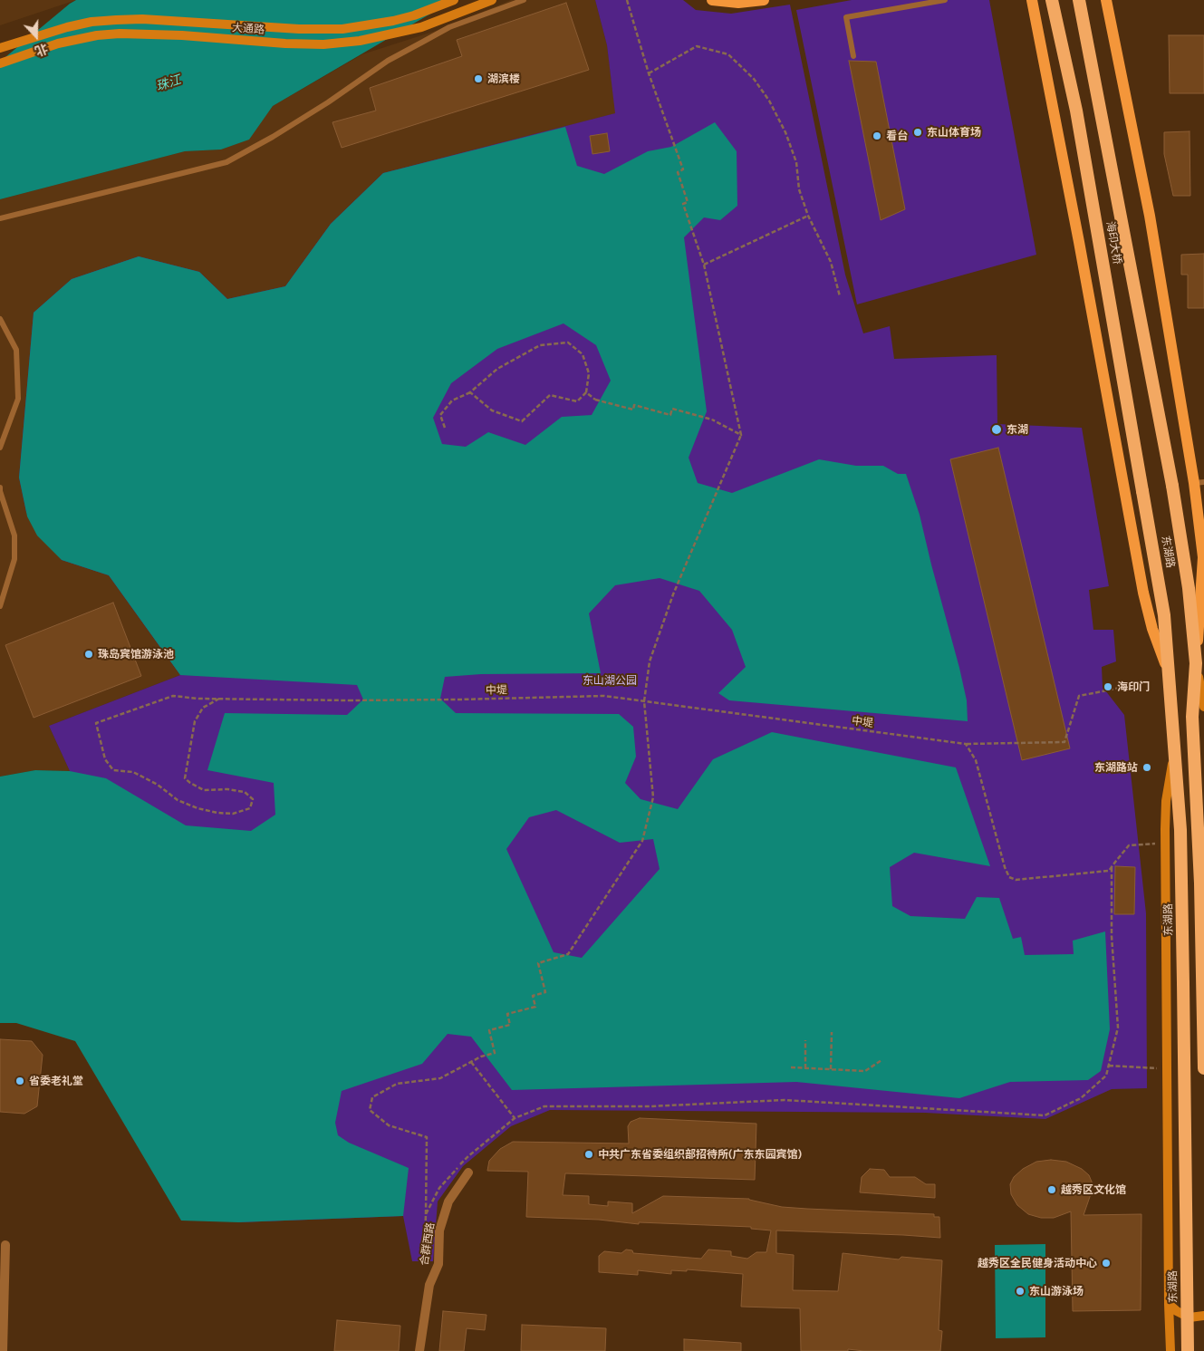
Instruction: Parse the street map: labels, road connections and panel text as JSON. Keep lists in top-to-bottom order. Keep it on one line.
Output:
{"streets":{"highway":["海印大桥","东湖路"],"main road":["大通路"],"street":["合群西路"],"path":["中堤"]},"crossings":[["海印大桥","东湖路"]],"water":["珠江"],"parks":["东山湖公园"],"places":["湖滨楼","东山体育场","看台","东湖","珠岛宾馆游泳池","海印门","东湖路站","省委老礼堂","中共广东省委组织部招待所(广东东园宾馆)","越秀区文化馆","越秀区全民健身活动中心","东山游泳场"],"north":"bottom"}
